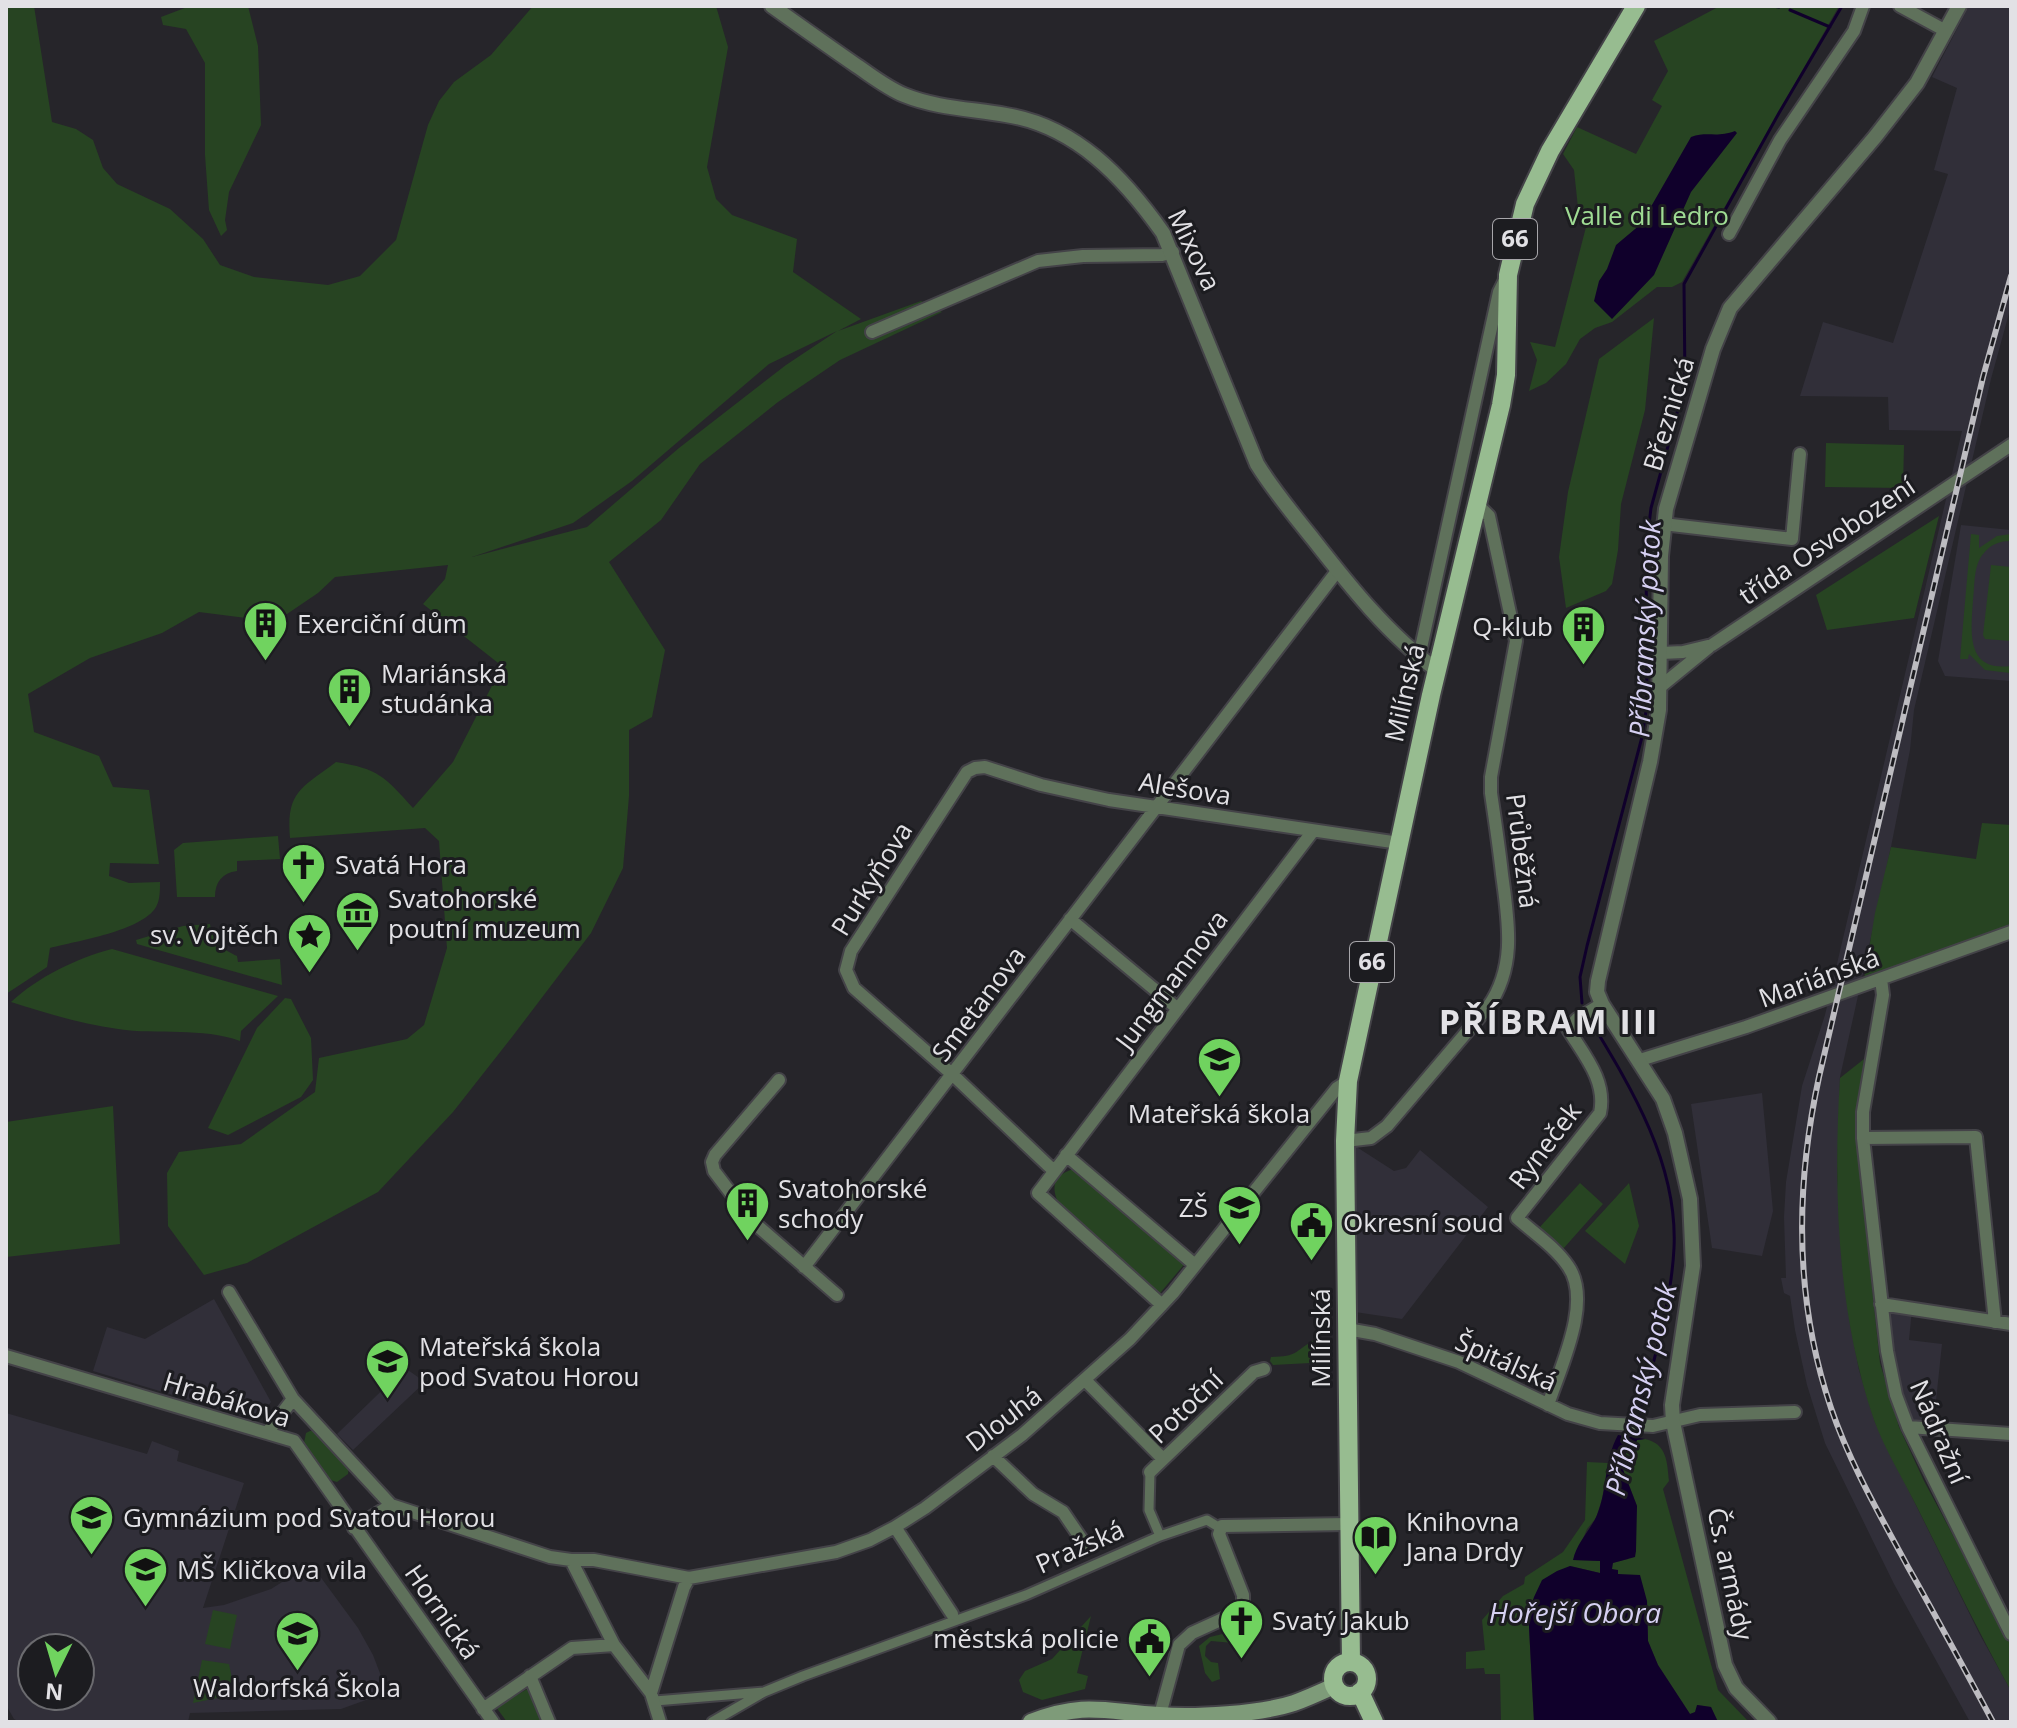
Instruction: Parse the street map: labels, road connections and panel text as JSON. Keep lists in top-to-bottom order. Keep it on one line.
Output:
{"streets":{"main road":["66","Milínská"],"street":["Mixova","Březnická","třída Osvobození","Alešova","Průběžná","Purkyňova","Mariánská","Jungmannova","Smetanova","Ryneček","Špitálská","Hrabákova","Potoční","Dlouhá","Nádražní","Pražská","Čs. armády","Hornická"]},"crossings":[["66","Milínská"],["Mixova","Milínská"],["Mixova","Smetanova"],["Březnická","třída Osvobození"],["Březnická","Ryneček"],["Březnická","Čs. armády"],["Milínská","Alešova"],["Milínská","Průběžná"],["Milínská","Špitálská"],["Milínská","Dlouhá"],["Alešova","Purkyňova"],["Alešova","Jungmannova"],["Alešova","Smetanova"],["Purkyňova","Jungmannova"],["Purkyňova","Smetanova"],["Mariánská","Nádražní"],["Mariánská","Čs. armády"],["Jungmannova","Dlouhá"],["Ryneček","Špitálská"],["Ryneček","Čs. armády"],["Špitálská","Čs. armády"],["Hrabákova","Hornická"],["Potoční","Pražská"]],"districts":["PŘÍBRAM III"],"water":["Příbramský potok","Hořejší Obora"],"parks":["Valle di Ledro"],"places":{"building":["Exerciční dům","Q-klub","Mariánská studánka","Svatohorské schody"],"church":["Svatá Hora","Svatý Jakub"],"museum":["Svatohorské poutní muzeum"],"place":["sv. Vojtěch"],"school or university":["Mateřská škola","ZŠ","Mateřská škola pod Svatou Horou","Gymnázium pod Svatou Horou","MŠ Kličkova vila","Waldorfská Škola"],"public building":["Okresní soud","městská policie"],"library":["Knihovna Jana Drdy"]},"north":"bottom"}
